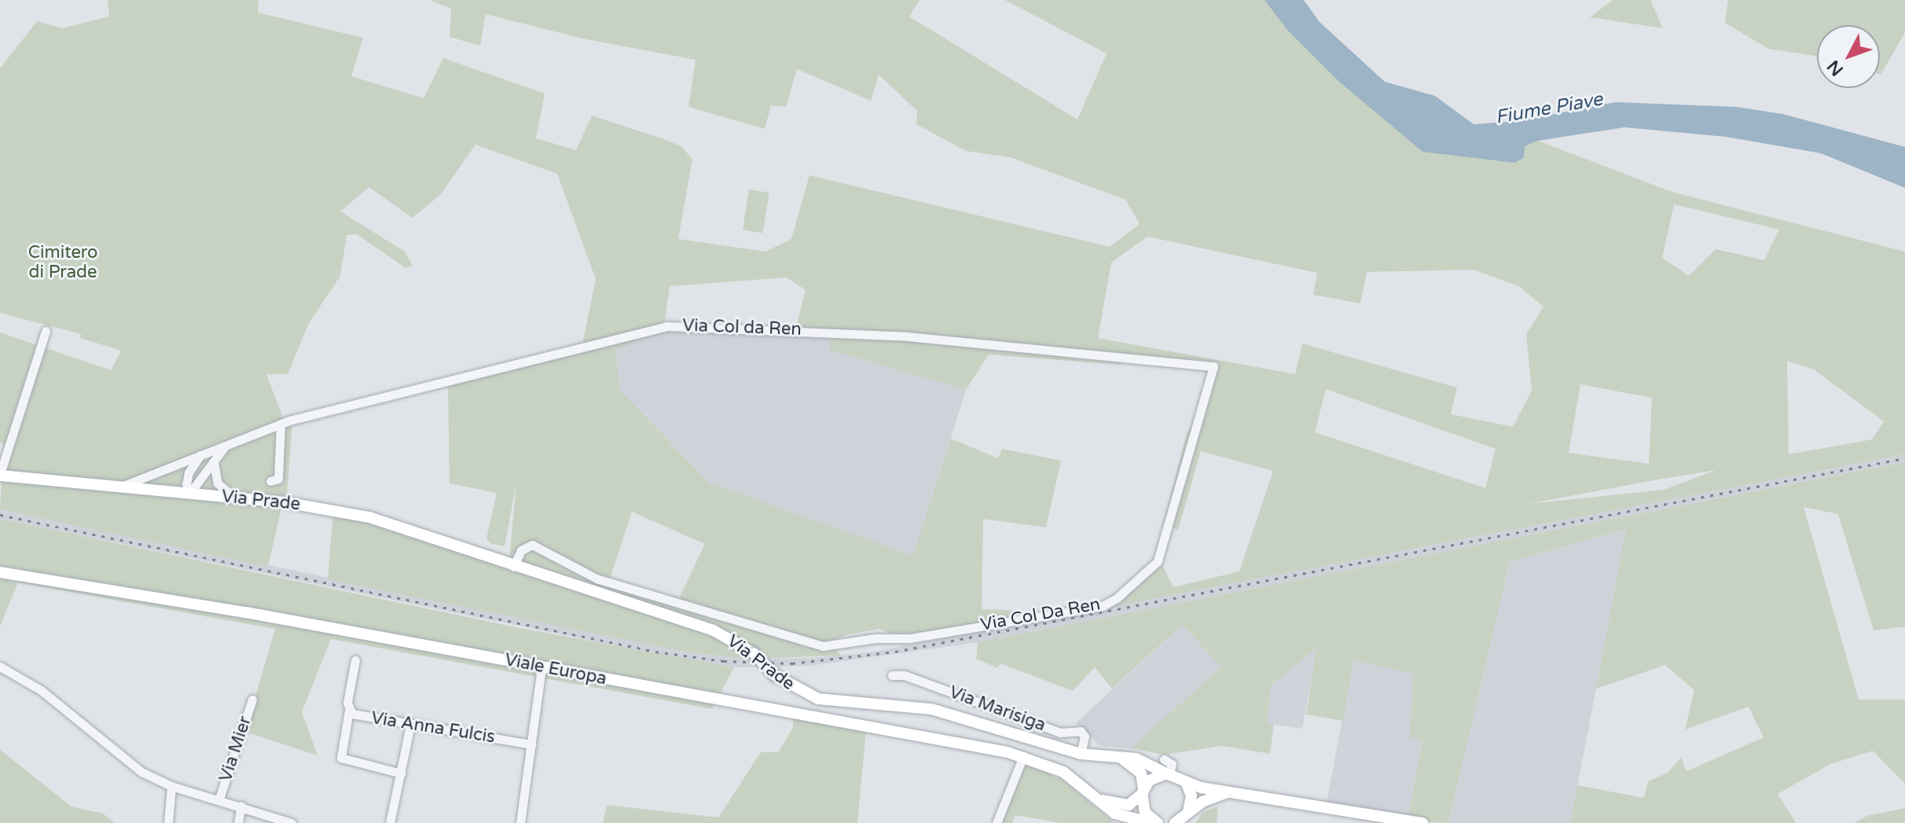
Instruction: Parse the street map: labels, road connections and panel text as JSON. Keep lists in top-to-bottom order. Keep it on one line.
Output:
{"streets":{"main road":["Via Prade","Viale Europa"],"street":["Via Col da Ren","Via Col Da Ren","Via Marisiga","Via Anna Fulcis","Via Mier"]},"crossings":[["Via Col da Ren","Via Prade"],["Via Col da Ren","Via Col Da Ren"],["Via Prade","Via Col Da Ren"],["Via Prade","Via Marisiga"],["Viale Europa","Via Marisiga"]],"water":["Fiume Piave"],"parks":["Cimitero di Prade"],"north":"bottom left"}
